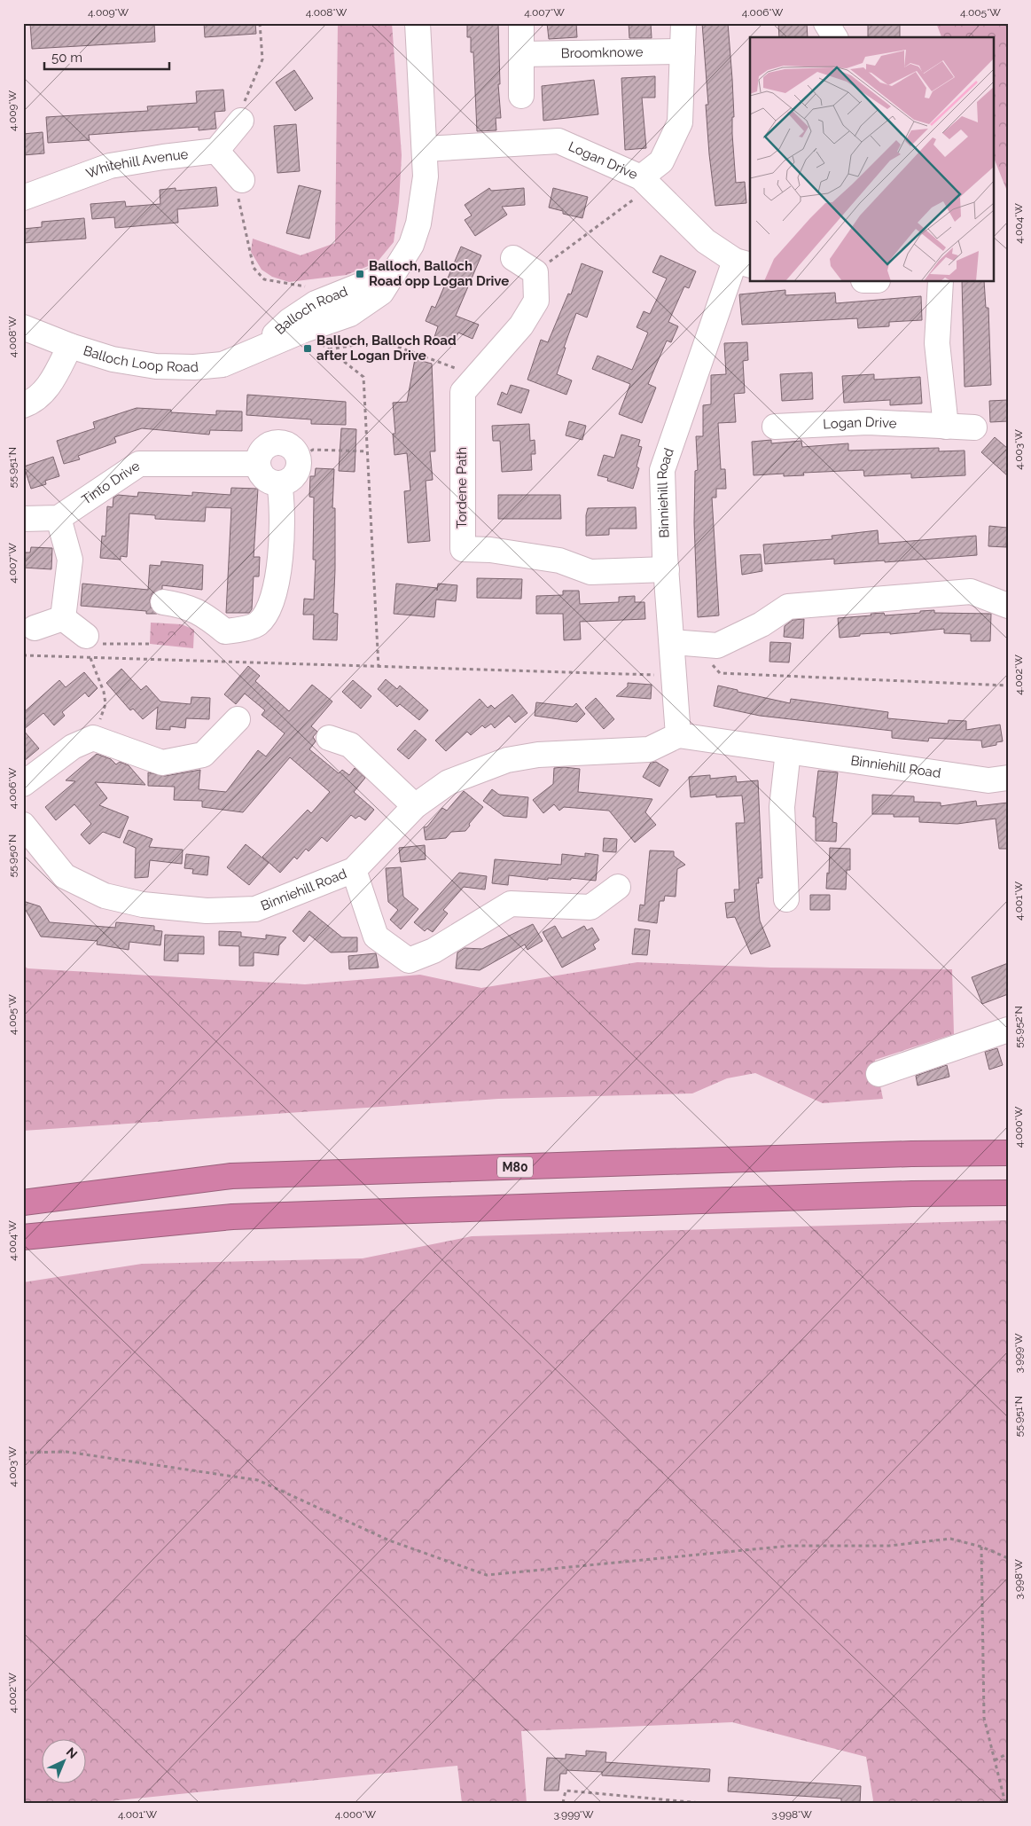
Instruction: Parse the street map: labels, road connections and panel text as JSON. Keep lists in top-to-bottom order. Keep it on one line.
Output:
{"streets":{"highway":["M80"],"street":["Broomknowe","Logan Drive","Whitehill Avenue","Balloch Road","Balloch Loop Road","Tinto Drive","Tordene Path","Binniehill Road"]},"crossings":[["Logan Drive","Balloch Road"],["Logan Drive","Binniehill Road"],["Balloch Road","Balloch Loop Road"],["Tordene Path","Binniehill Road"]],"places":{"transit":["Balloch, Balloch Road opp Logan Drive","Balloch, Balloch Road after Logan Drive"]},"scale_bar":"50 m","north":"top right","coordinates":["4.009°W","4.008°W","4.007°W","4.006°W","4.005°W","4.004°W","4.003°W","55.951°N","4.002°W","55.950°N","4.001°W","55.952°N","4.000°W","3.999°W","3.998°W"]}
